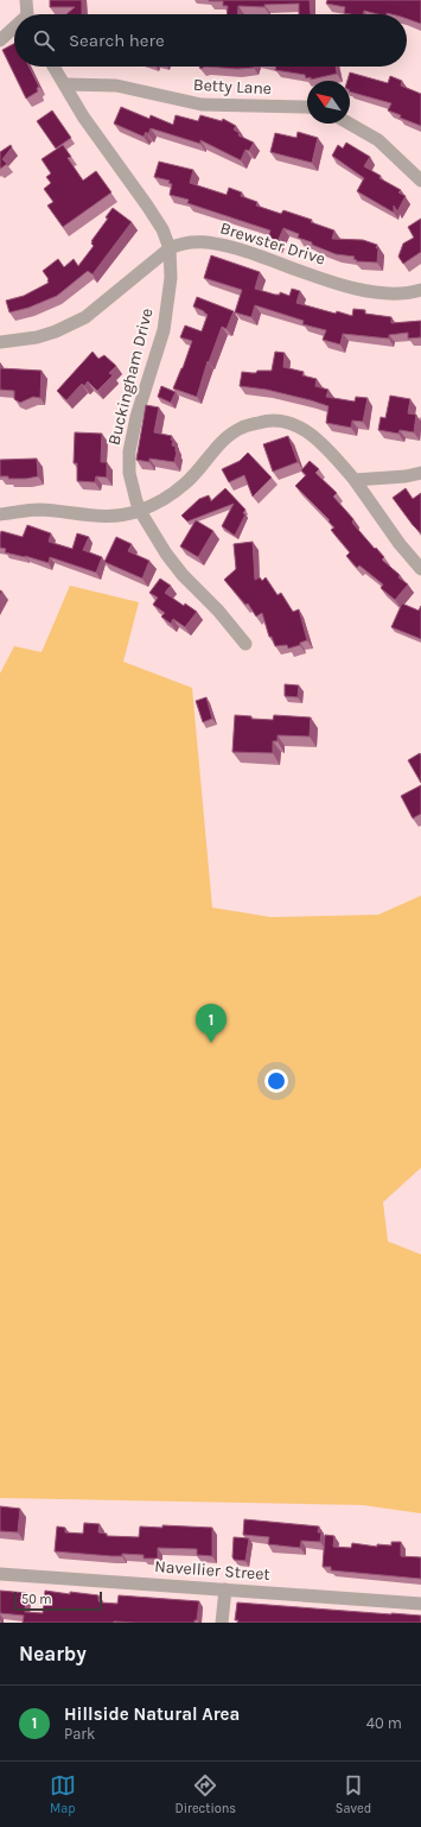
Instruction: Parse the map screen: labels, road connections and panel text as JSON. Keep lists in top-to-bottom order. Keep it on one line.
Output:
{"streets":{"street":["Betty Lane","Brewster Drive","Buckingham Drive","Navellier Street"]},"crossings":[["Betty Lane","Buckingham Drive"],["Brewster Drive","Buckingham Drive"]],"scale_bar":"50 m","north":"top left","page":{"search":"Search here","pins":"1","scale":"50 m","heading":"Nearby","list":[{"mark":"1","name":"Hillside Natural Area","note":"Park","value":"40 m"}],"nav":["Map","Directions","Saved"]}}
